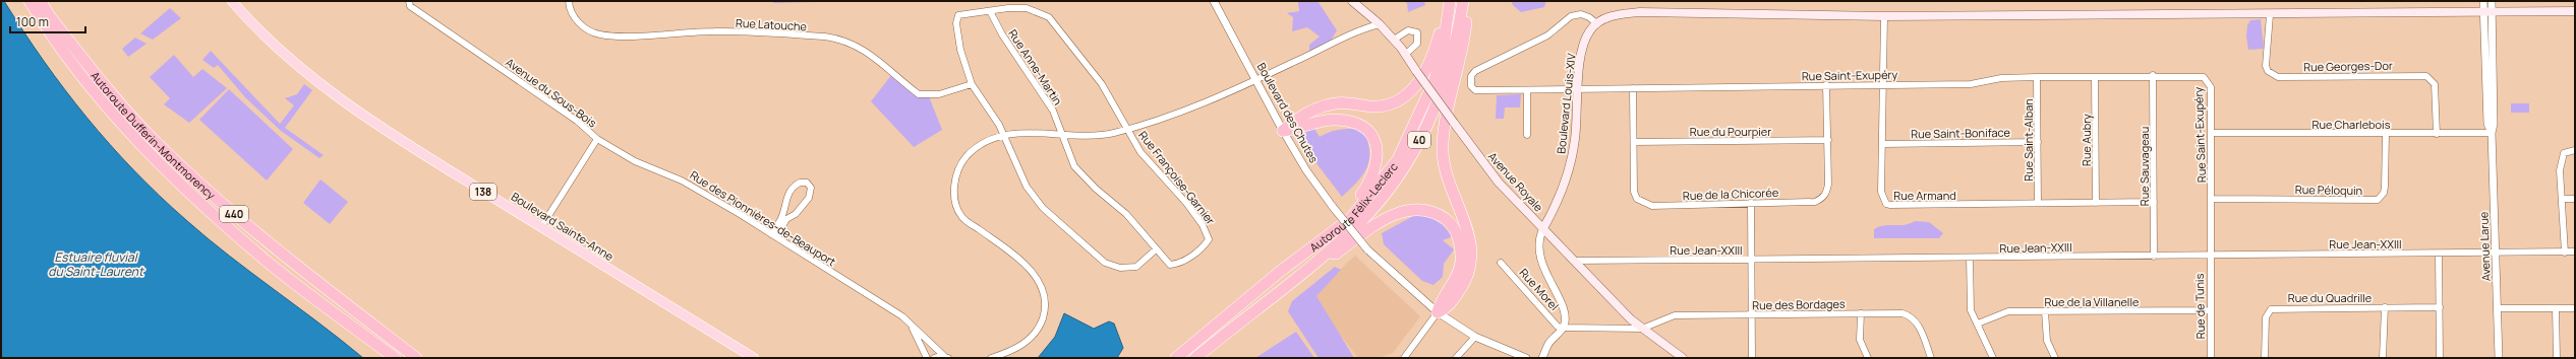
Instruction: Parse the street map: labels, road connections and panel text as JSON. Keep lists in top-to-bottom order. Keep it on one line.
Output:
{"streets":{"highway":["Autoroute Dufferin-Montmorency","40","Autoroute Félix-Leclerc","440"],"main road":["Boulevard Louis-XIV","Avenue Royale","138","Boulevard Sainte-Anne"],"street":["Rue Latouche","Rue Georges-Dor","Rue Anne-Martin","Rue Saint-Exupéry","Avenue du Sous-Bois","Boulevard des Chutes","Rue Charlebois","Rue du Pourpier","Rue Saint-Boniface","Rue Saint-Alban","Rue Aubry","Rue Sauvageau","Rue Françoise-Garnier","Rue Péloquin","Rue de la Chicorée","Rue Armand","Rue des Pionnières-de-Beauport","Rue Jean-XXIII","Avenue Larue","Rue Morel","Rue du Quadrille","Rue de la Villanelle","Rue des Bordages","Rue de Tunis"]},"crossings":[["Rue Georges-Dor","Rue Charlebois"],["Rue Anne-Martin","Rue Françoise-Garnier"],["Rue Saint-Exupéry","Boulevard Louis-XIV"],["Rue Saint-Exupéry","Rue Charlebois"],["Rue Saint-Exupéry","Rue Saint-Alban"],["Rue Saint-Exupéry","Rue Aubry"],["Rue Saint-Exupéry","Rue Sauvageau"],["Rue Saint-Exupéry","Rue Péloquin"],["Rue Saint-Exupéry","Rue de la Chicorée"],["Rue Saint-Exupéry","Rue Armand"],["Rue Saint-Exupéry","Rue Jean-XXIII"],["Rue Saint-Exupéry","Rue de Tunis"],["Avenue du Sous-Bois","Rue des Pionnières-de-Beauport"],["Avenue du Sous-Bois","Boulevard Sainte-Anne"],["Boulevard Louis-XIV","Avenue Royale"],["Boulevard Louis-XIV","Rue Morel"],["Rue Charlebois","Rue Péloquin"],["Rue Charlebois","Avenue Larue"],["Rue du Pourpier","Rue de la Chicorée"],["Rue Saint-Boniface","Rue Saint-Alban"],["Rue Saint-Boniface","Rue Armand"],["Rue Saint-Alban","Rue Armand"],["Rue Aubry","Rue Armand"],["Rue Sauvageau","Rue Armand"],["Rue Sauvageau","Rue Jean-XXIII"],["Avenue Royale","Rue Jean-XXIII"],["Avenue Royale","Rue des Bordages"],["Rue Jean-XXIII","Avenue Larue"],["Rue Jean-XXIII","Rue de Tunis"],["Rue de la Villanelle","Rue de Tunis"]],"water":["Estuaire fluvial du Saint-Laurent"],"scale_bar":"100 m"}
